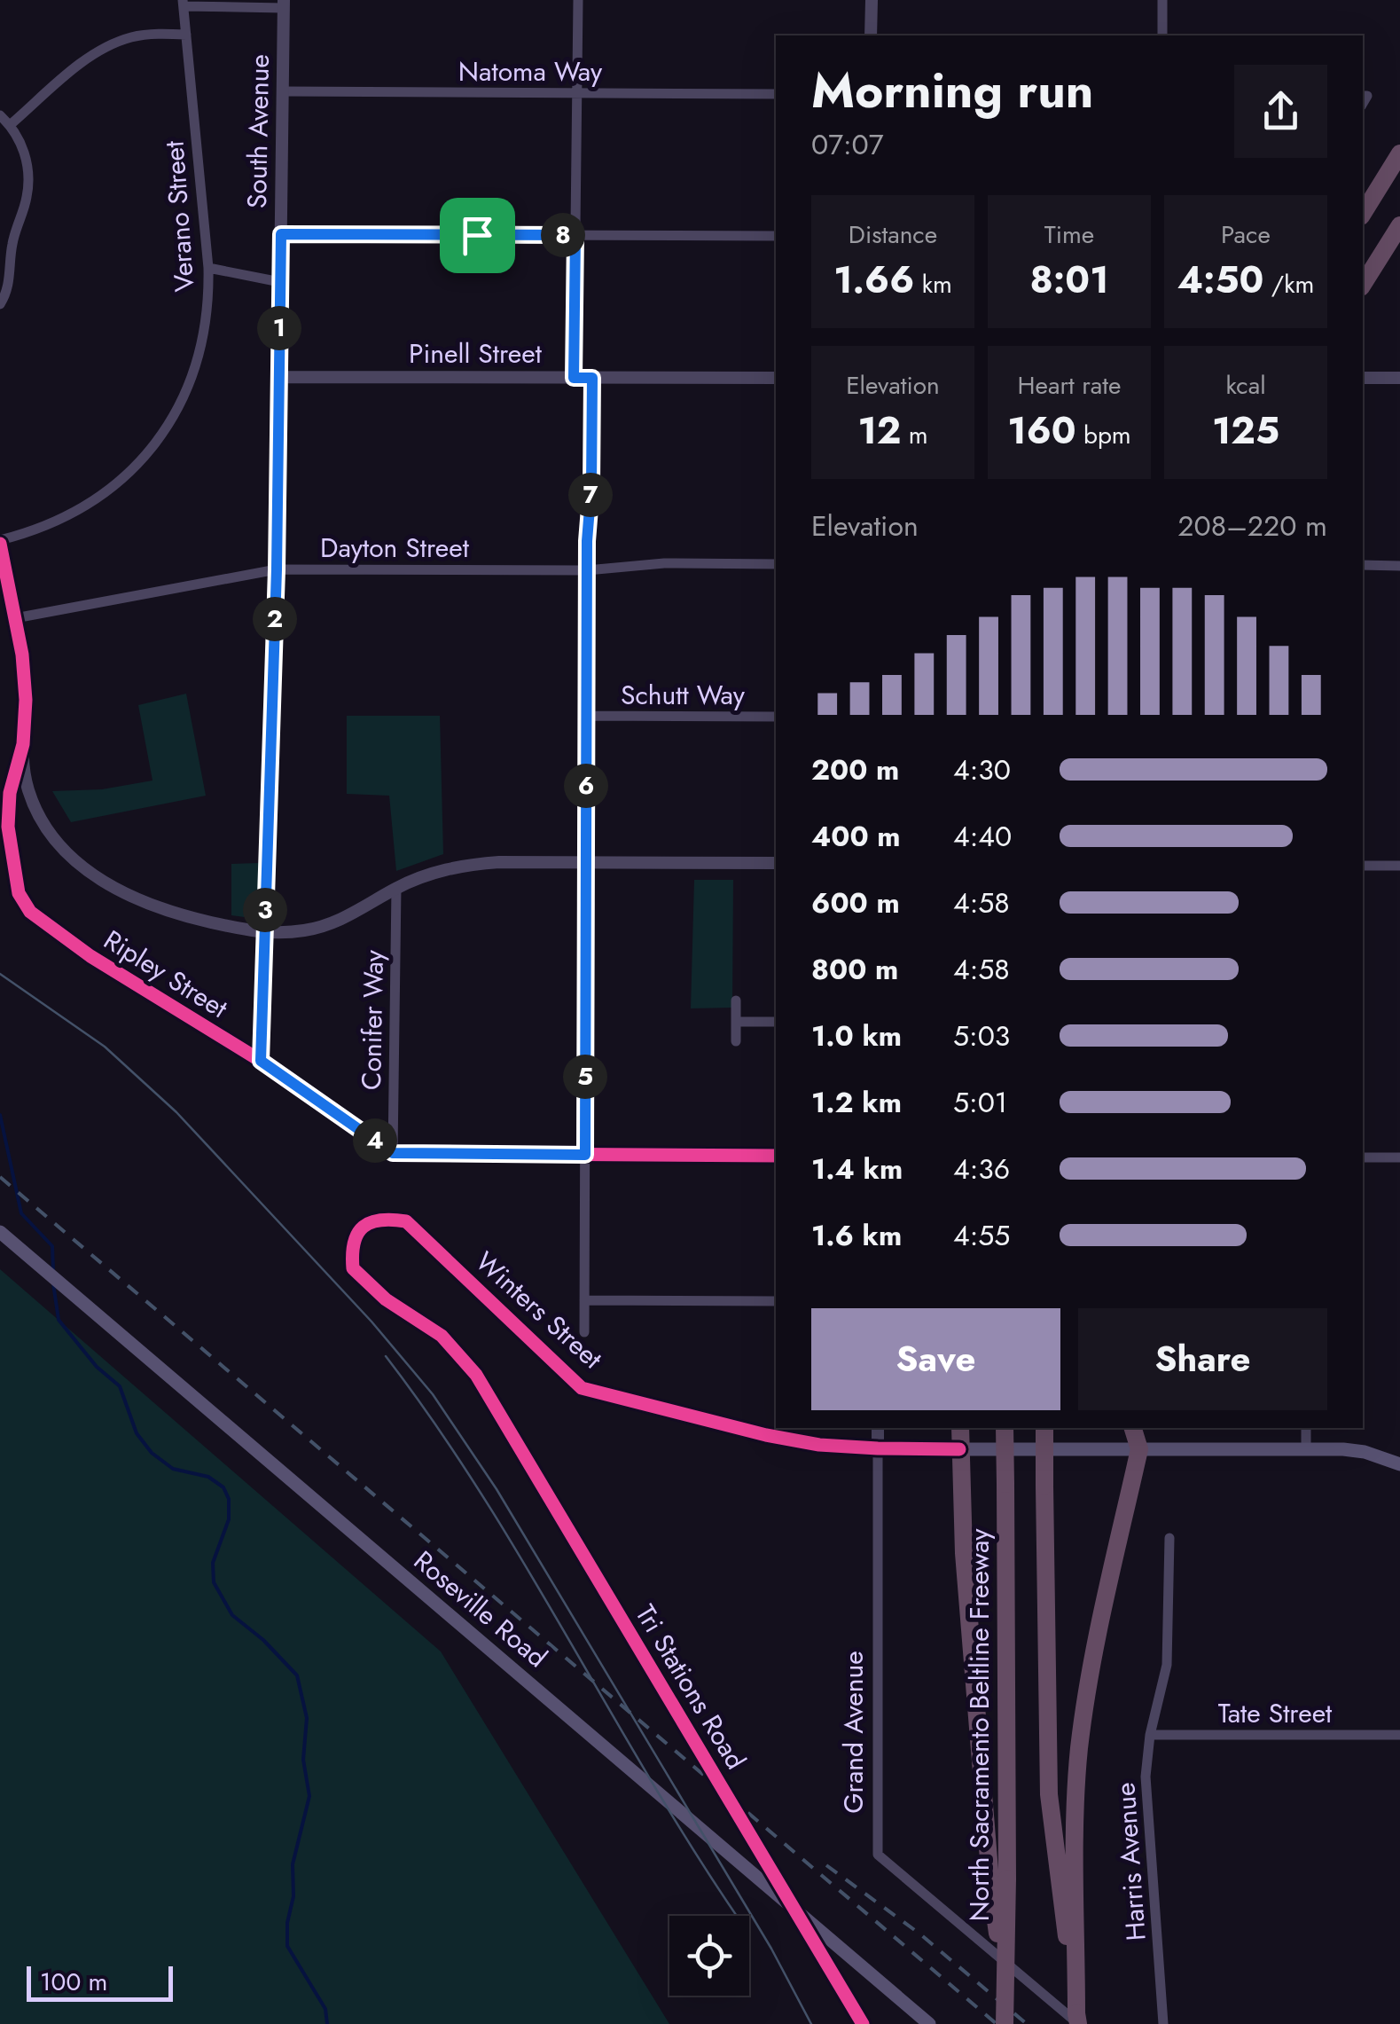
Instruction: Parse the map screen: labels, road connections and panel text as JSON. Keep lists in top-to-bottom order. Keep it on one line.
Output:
{"streets":{"highway":["North Sacramento Beltline Freeway"],"main road":["Winters Street","Roseville Road"],"street":["Natoma Way","South Avenue","Verano Street","Pinell Street","Dayton Street","Schutt Way","Ripley Street","Conifer Way","Tri Stations Road","Tate Street","Grand Avenue","Harris Avenue"]},"crossings":[["Natoma Way","South Avenue"],["South Avenue","Pinell Street"],["South Avenue","Dayton Street"],["South Avenue","Ripley Street"],["Ripley Street","Conifer Way"],["Winters Street","Tri Stations Road"],["Winters Street","Grand Avenue"],["Tate Street","Harris Avenue"]],"scale_bar":"100 m","page":{"heading":["Morning run","07:07"],"stats":[["Distance","1.66 km"],["Time","8:01"],["Pace","4:50 /km"],["Elevation","12 m"],["Heart rate","160 bpm"],["kcal","125"]],"pins":["8","1","7","2","6","3","5","4"],"chart":["Elevation","208–220 m"],"list":[{"name":"200 m","note":"4:30"},{"name":"400 m","note":"4:40"},{"name":"600 m","note":"4:58"},{"name":"800 m","note":"4:58"},{"name":"1.0 km","note":"5:03"},{"name":"1.2 km","note":"5:01"},{"name":"1.4 km","note":"4:36"},{"name":"1.6 km","note":"4:55"}],"buttons":["Save","Share"],"scale":"100 m"}}
